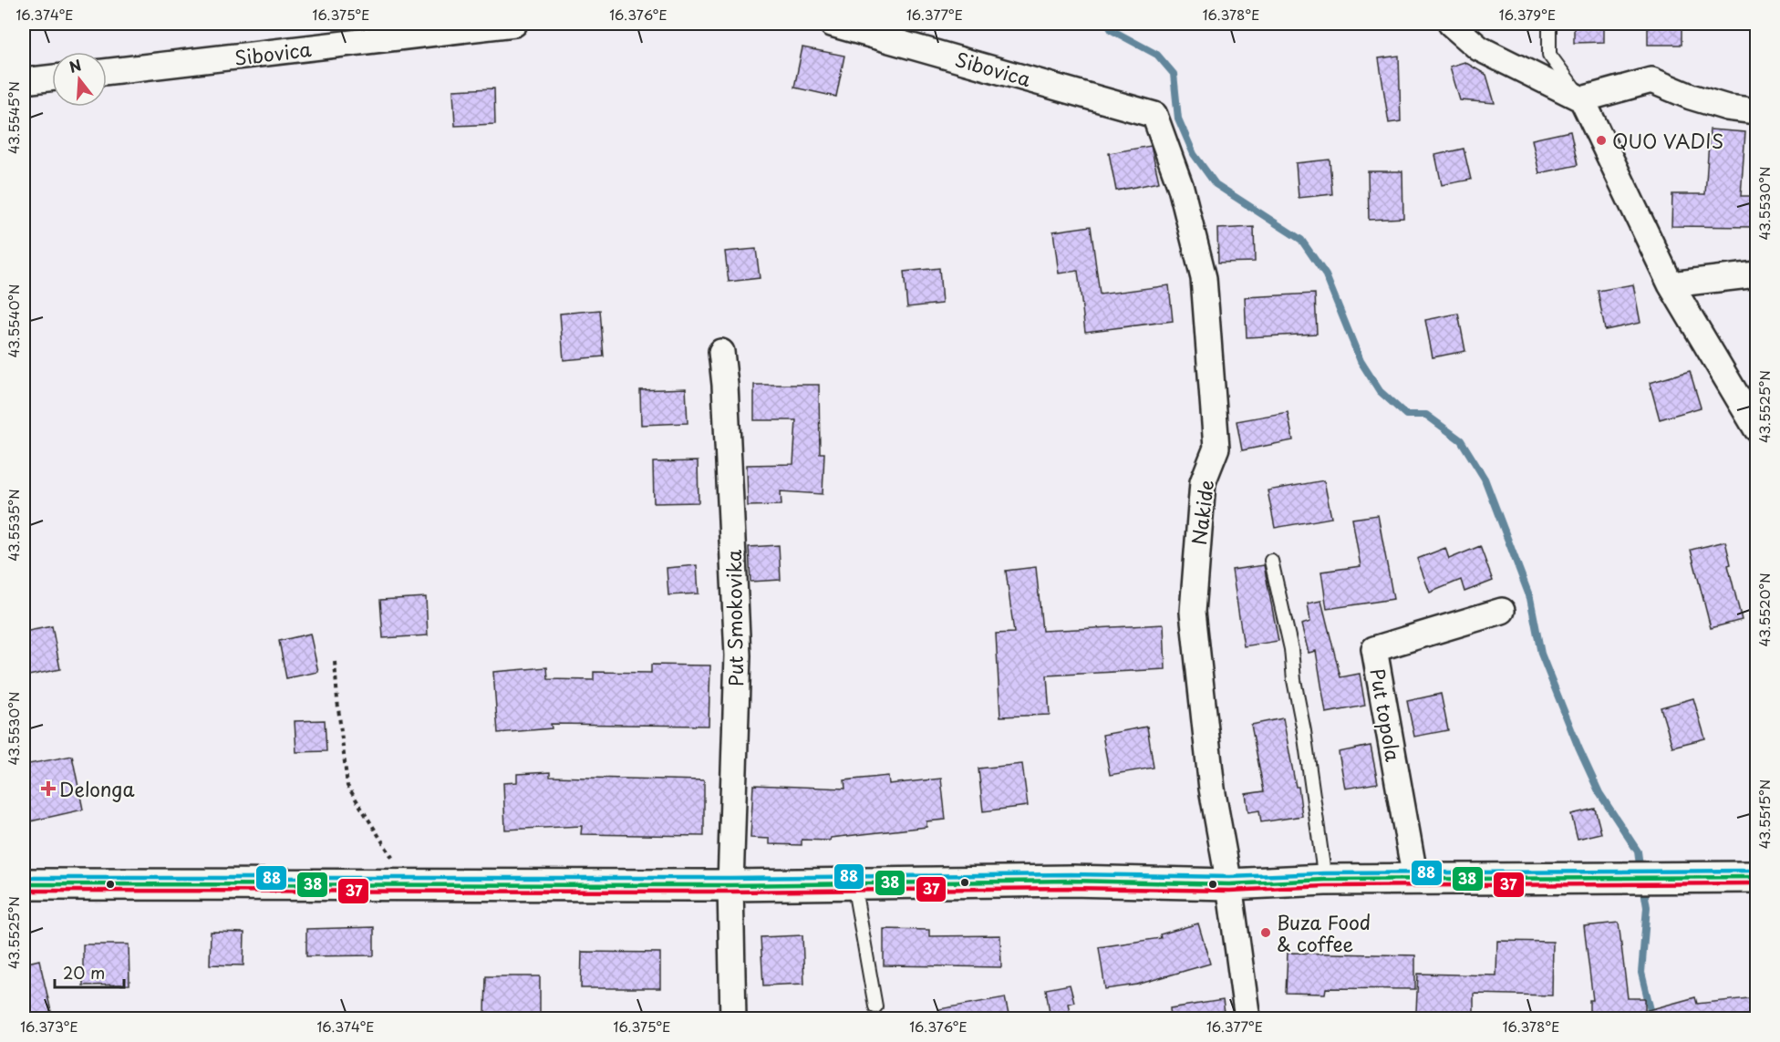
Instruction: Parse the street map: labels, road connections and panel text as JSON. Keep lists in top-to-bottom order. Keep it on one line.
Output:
{"streets":{"street":["Sibovica","Nakide","Put Smokovika","Put topola"]},"crossings":[["Sibovica","Nakide"]],"places":{"other":["QUO VADIS","Buza Food & coffee"],"health":["Delonga"]},"lines":["transit line 88","transit line 38","transit line 37"],"scale_bar":"20 m","north":"top","coordinates":["16.374°E","16.375°E","16.376°E","16.377°E","16.378°E","16.379°E","43.5545°N","43.5530°N","43.5540°N","43.5525°N","43.5535°N","43.5520°N","43.5515°N","16.373°E"]}
